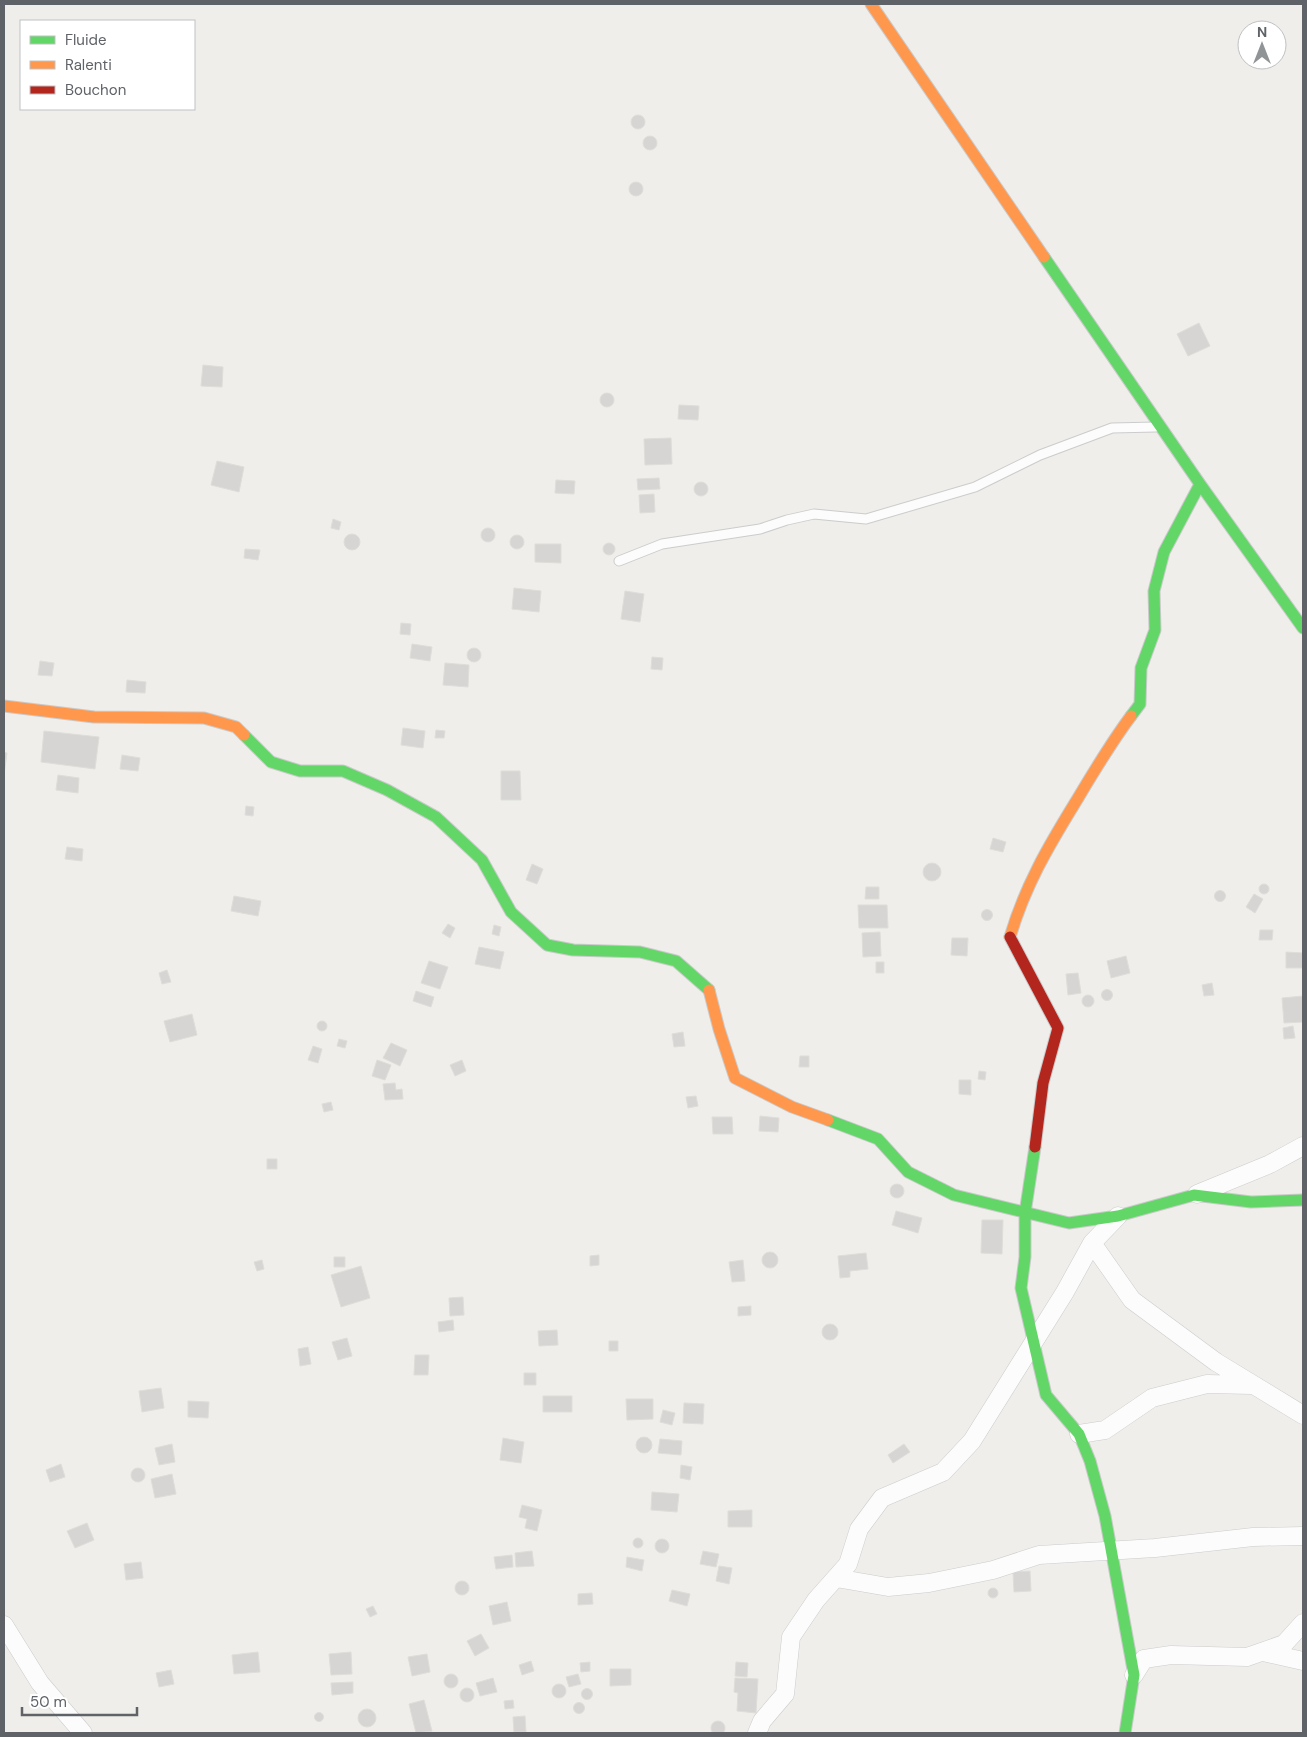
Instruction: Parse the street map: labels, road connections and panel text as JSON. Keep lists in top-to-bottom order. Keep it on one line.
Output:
{"legend":["Fluide","Ralenti","Bouchon"],"scale_bar":"50 m","north":"top"}
